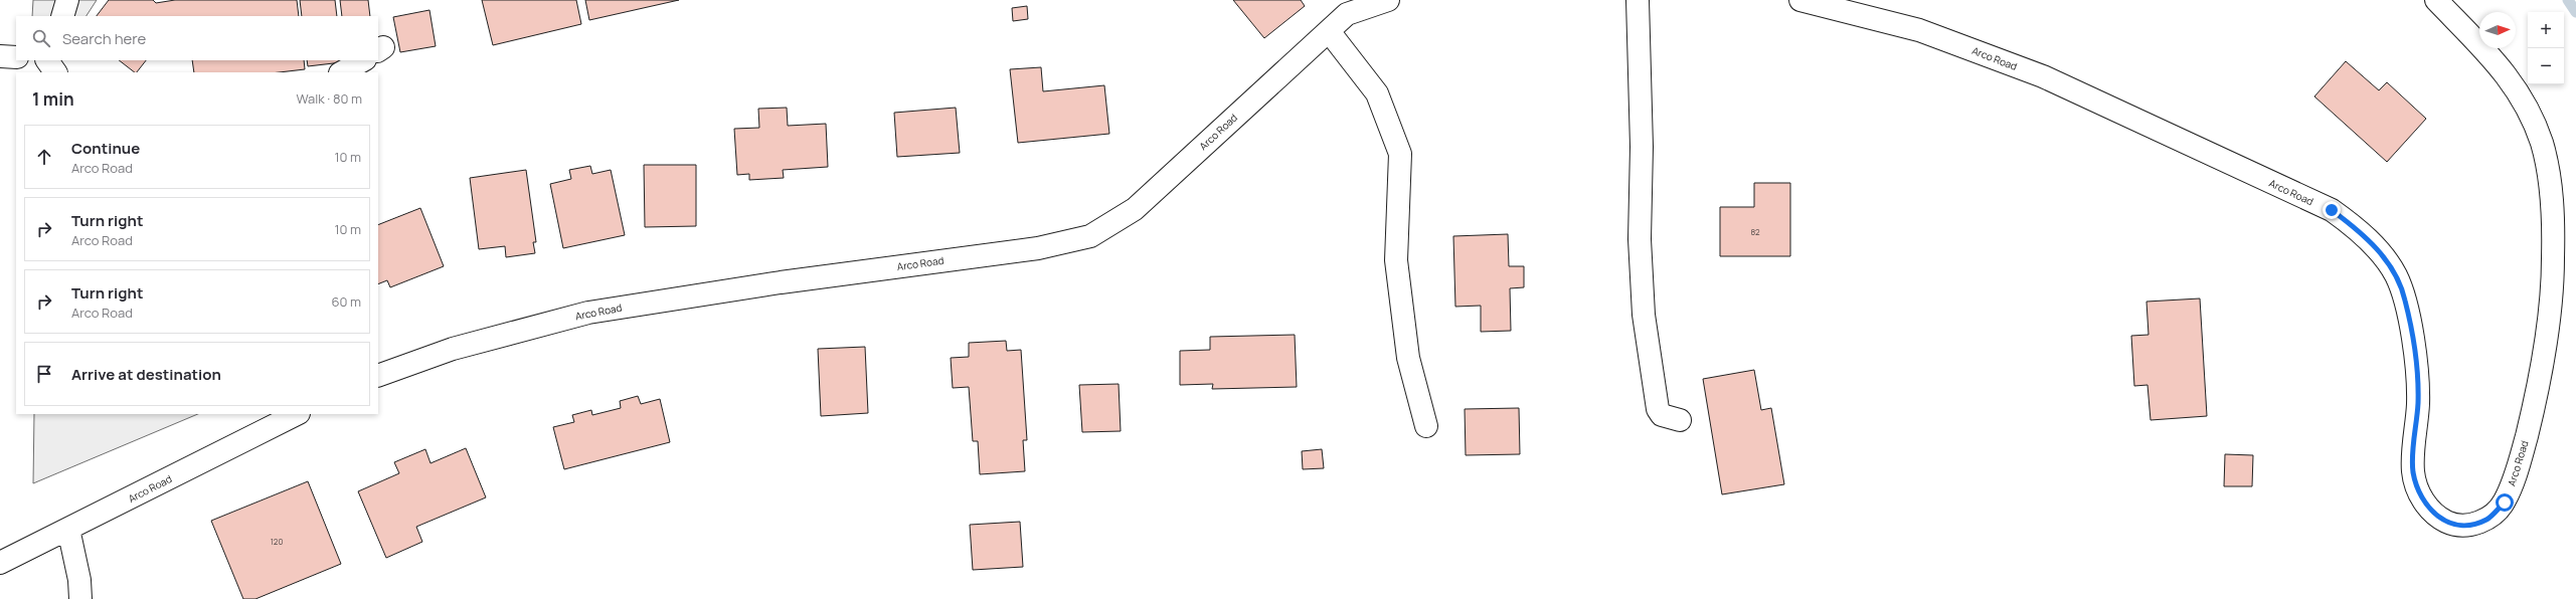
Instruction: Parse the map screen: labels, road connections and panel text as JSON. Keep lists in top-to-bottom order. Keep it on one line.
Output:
{"streets":{"street":["Arco Road"]},"house_numbers":["82","120"],"north":"right","page":{"map_buttons":["+","−"],"search":"Search here","heading":["1 min","Walk · 80 m"],"list":[["Continue","Arco Road","10 m"],["Turn right","Arco Road","10 m"],["Turn right","Arco Road","60 m"],"Arrive at destination"]}}
